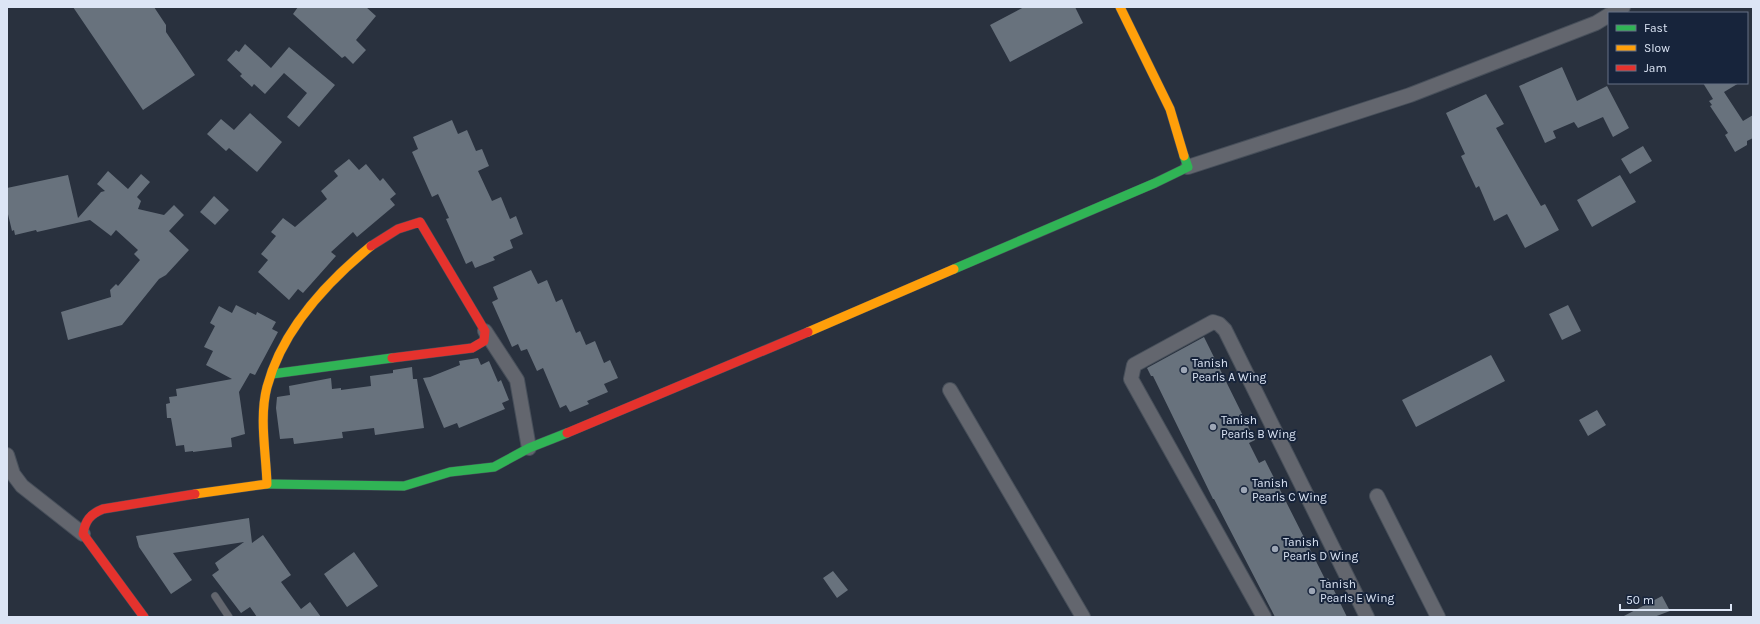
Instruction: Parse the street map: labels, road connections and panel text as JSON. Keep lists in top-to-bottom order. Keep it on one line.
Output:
{"places":["Tanish Pearls A Wing","Tanish Pearls B Wing","Tanish Pearls C Wing","Tanish Pearls D Wing","Tanish Pearls E Wing"],"legend":["Fast","Slow","Jam"],"scale_bar":"50 m"}
